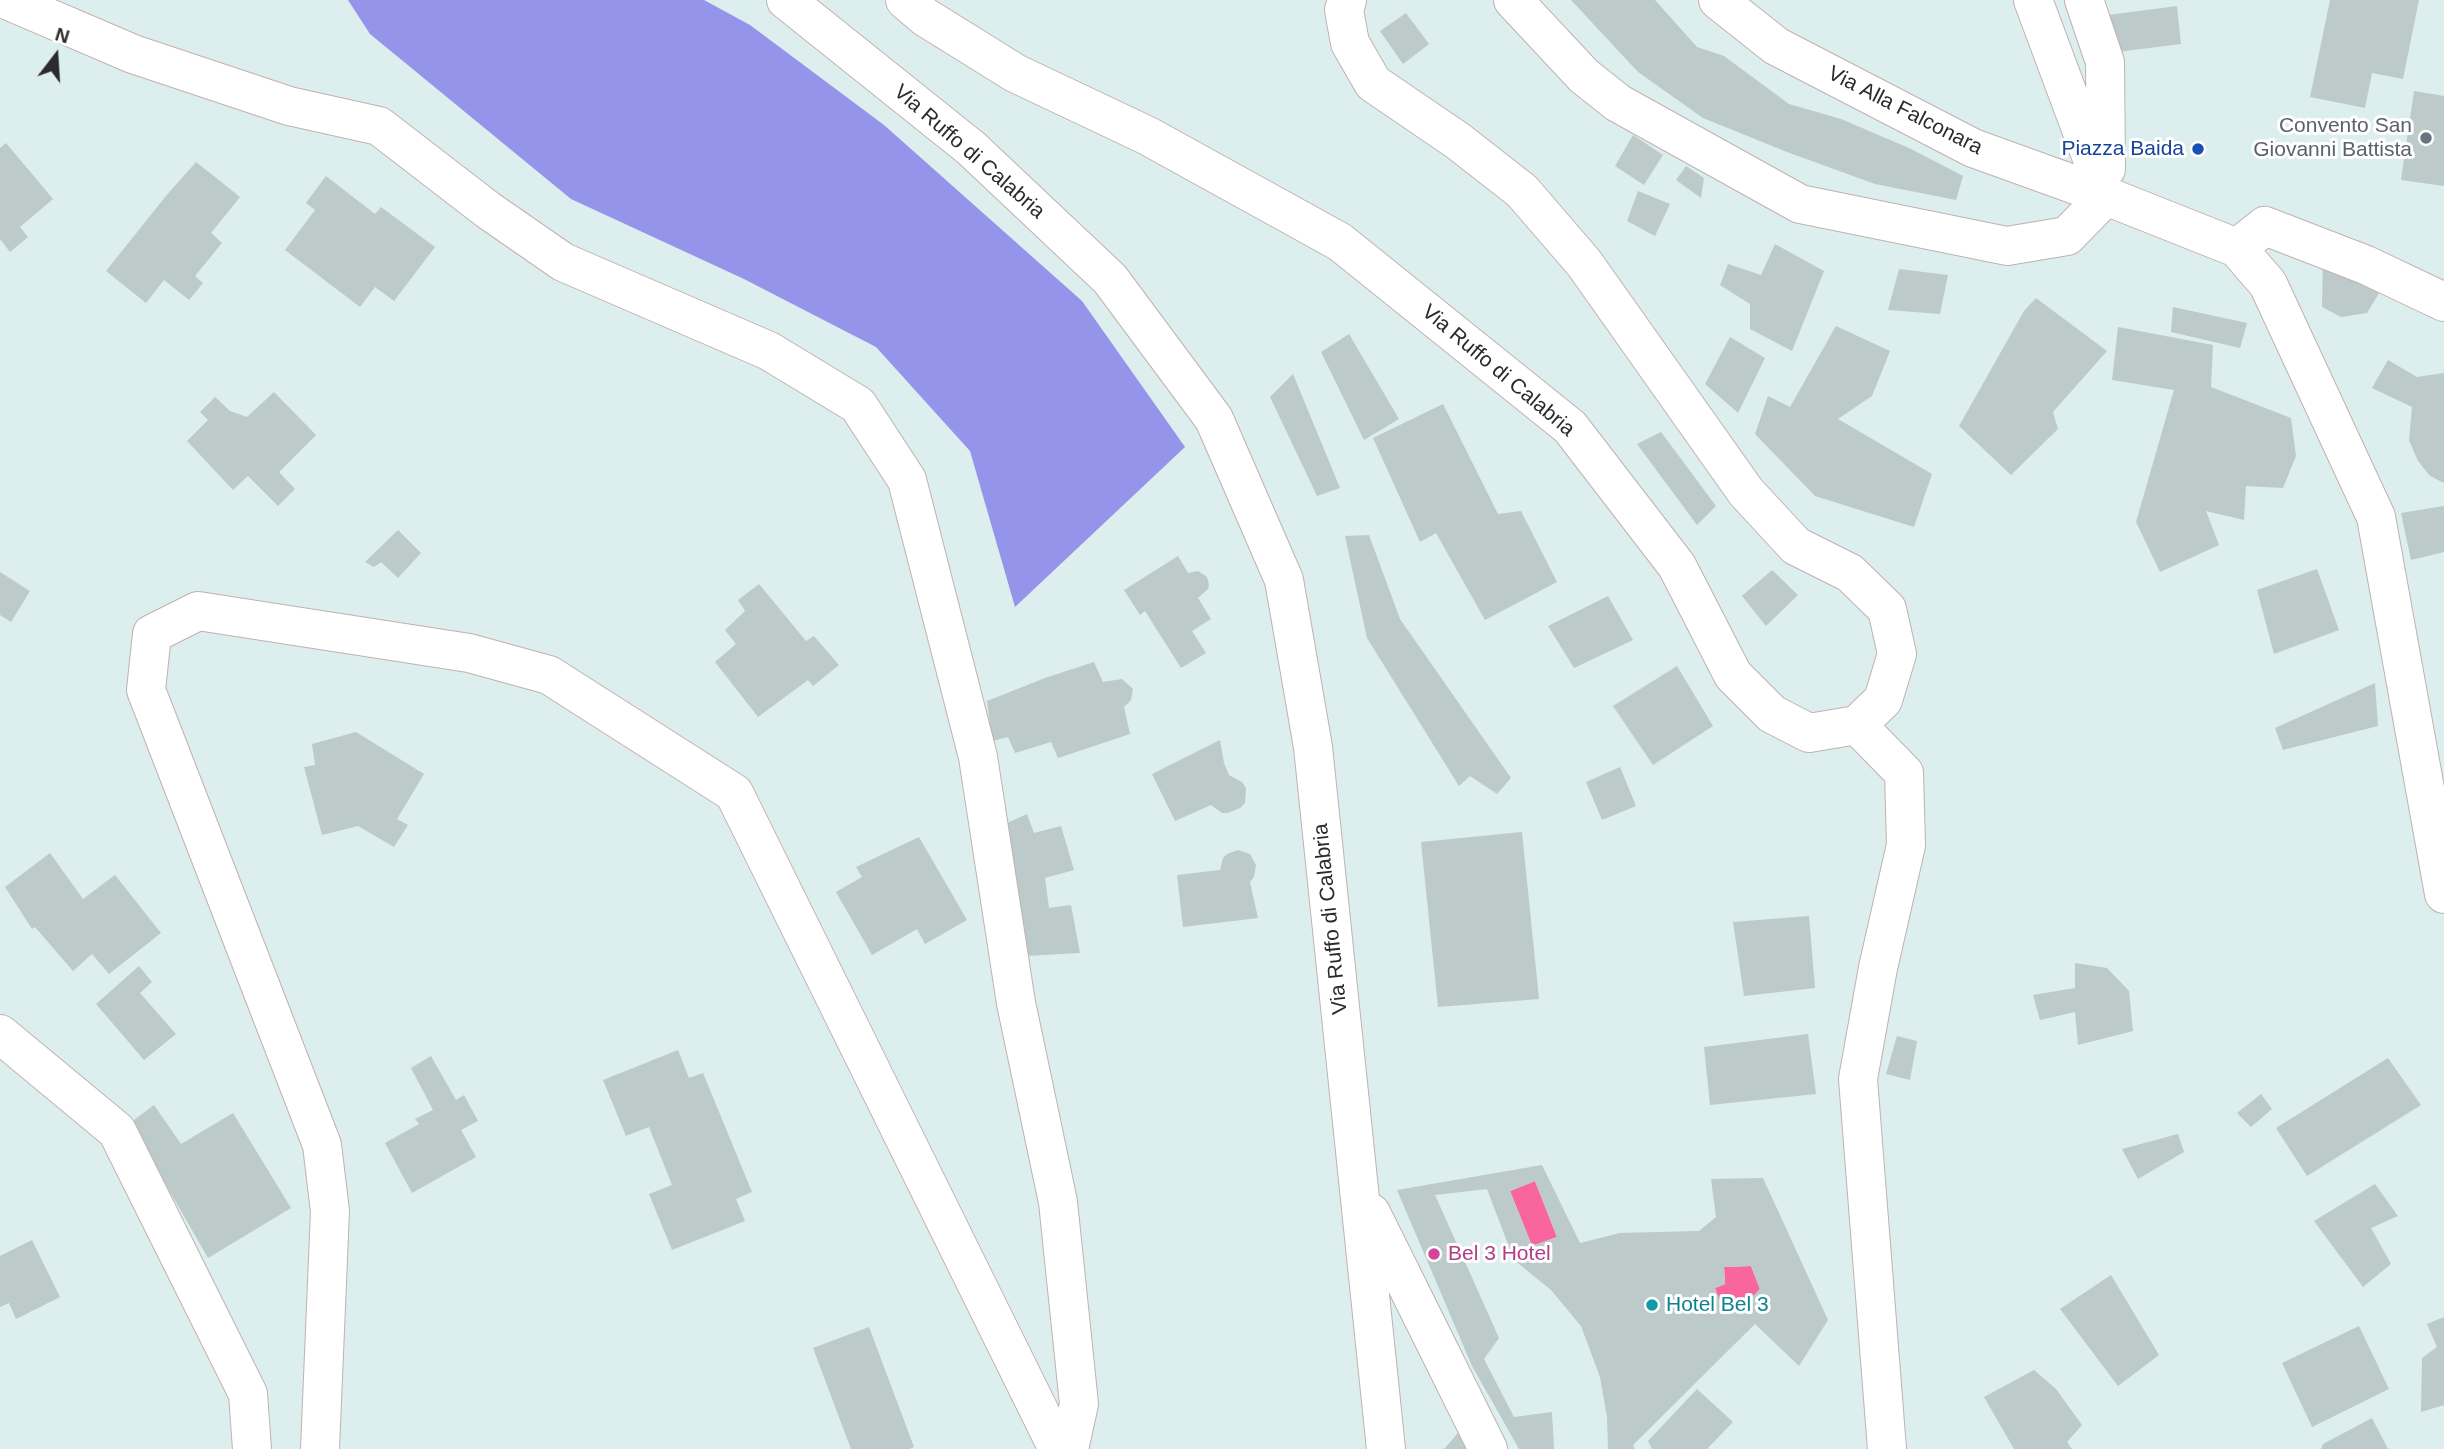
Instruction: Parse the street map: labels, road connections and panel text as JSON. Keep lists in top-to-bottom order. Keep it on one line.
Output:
{"streets":{"street":["Via Alla Falconara","Via Ruffo di Calabria"]},"places":["Convento San Giovanni Battista","Piazza Baida","Bel 3 Hotel","Hotel Bel 3"],"north":"top"}
